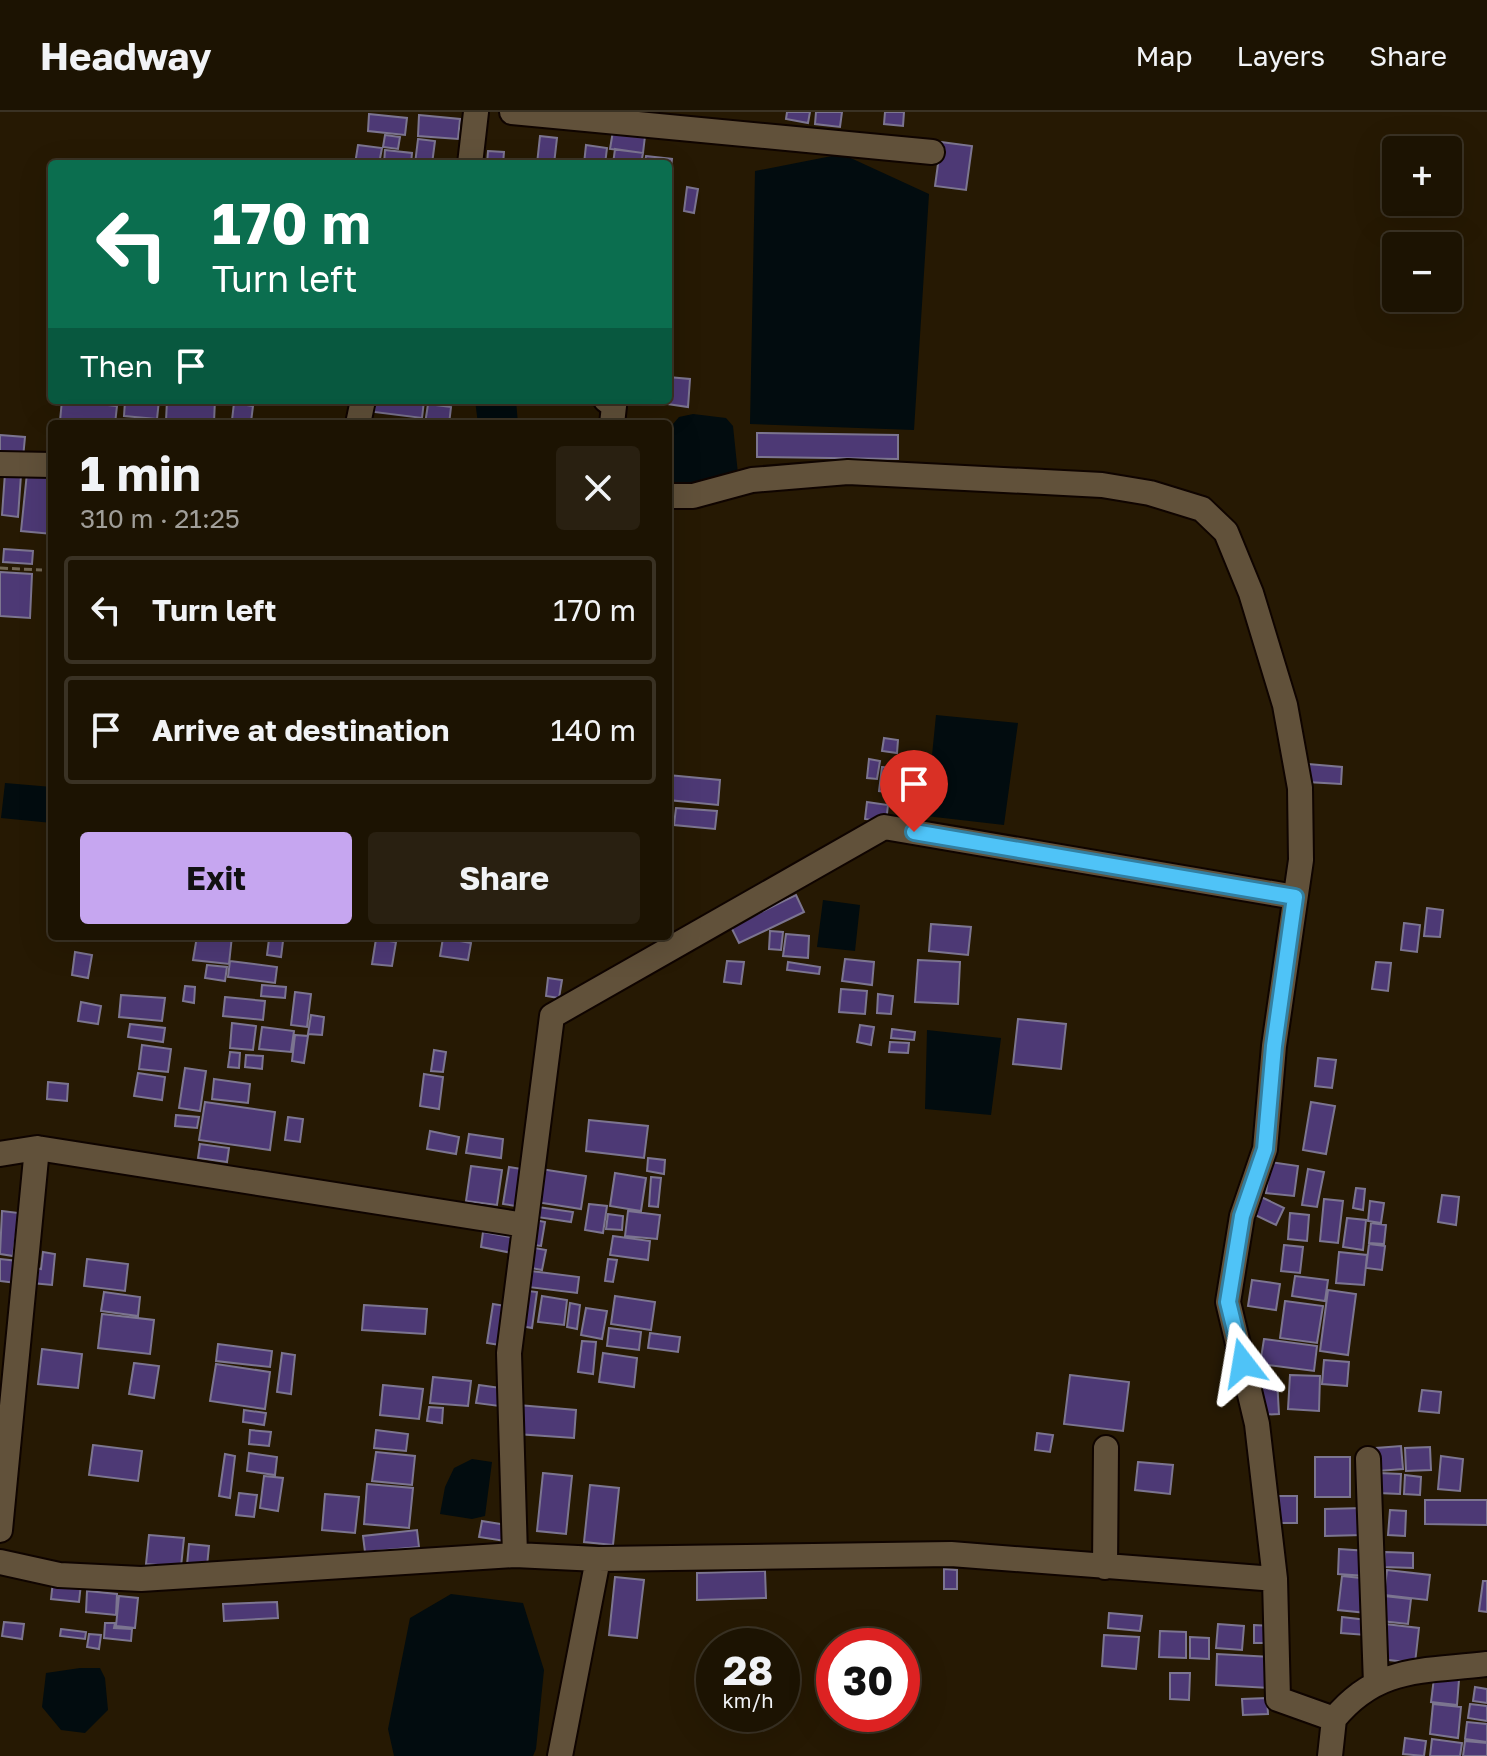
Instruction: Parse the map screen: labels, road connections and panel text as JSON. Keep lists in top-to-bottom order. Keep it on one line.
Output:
{"page":{"header":"Headway","nav":["Map","Layers","Share"],"map_buttons":["+","−"],"turn":["170 m","Turn left"],"then":"Then","heading":["1 min","310 m · 21:25"],"list":[{"name":"Turn left","value":"170 m"},{"name":"Arrive at destination","value":"140 m"}],"buttons":["Exit","Share"],"speed":"28 km/h","limit":"30"}}
